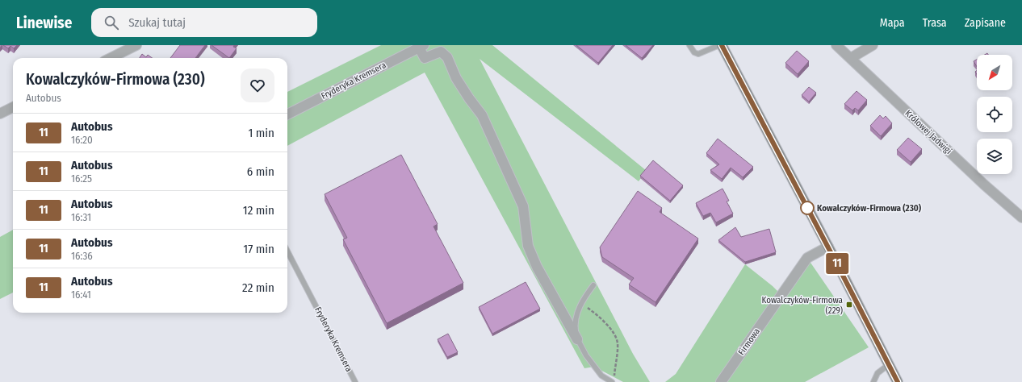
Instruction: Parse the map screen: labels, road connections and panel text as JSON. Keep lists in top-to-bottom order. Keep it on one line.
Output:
{"streets":{"street":["Fryderyka Kremsera","Królowej Jadwigi","Firmowa"]},"places":{"other":["Kowalczyków-Firmowa (230)"],"transit":["Kowalczyków-Firmowa (229)"]},"lines":["bus line 11"],"north":"bottom left","page":{"header":"Linewise","search":"Szukaj tutaj","nav":["Mapa","Trasa","Zapisane"],"on_map":"11","heading":["Kowalczyków-Firmowa (230)","Autobus"],"list":[{"mark":"11","name":"Autobus","note":"16:20","value":"1 min"},{"mark":"11","name":"Autobus","note":"16:25","value":"6 min"},{"mark":"11","name":"Autobus","note":"16:31","value":"12 min"},{"mark":"11","name":"Autobus","note":"16:36","value":"17 min"},{"mark":"11","name":"Autobus","note":"16:41","value":"22 min"}]}}
